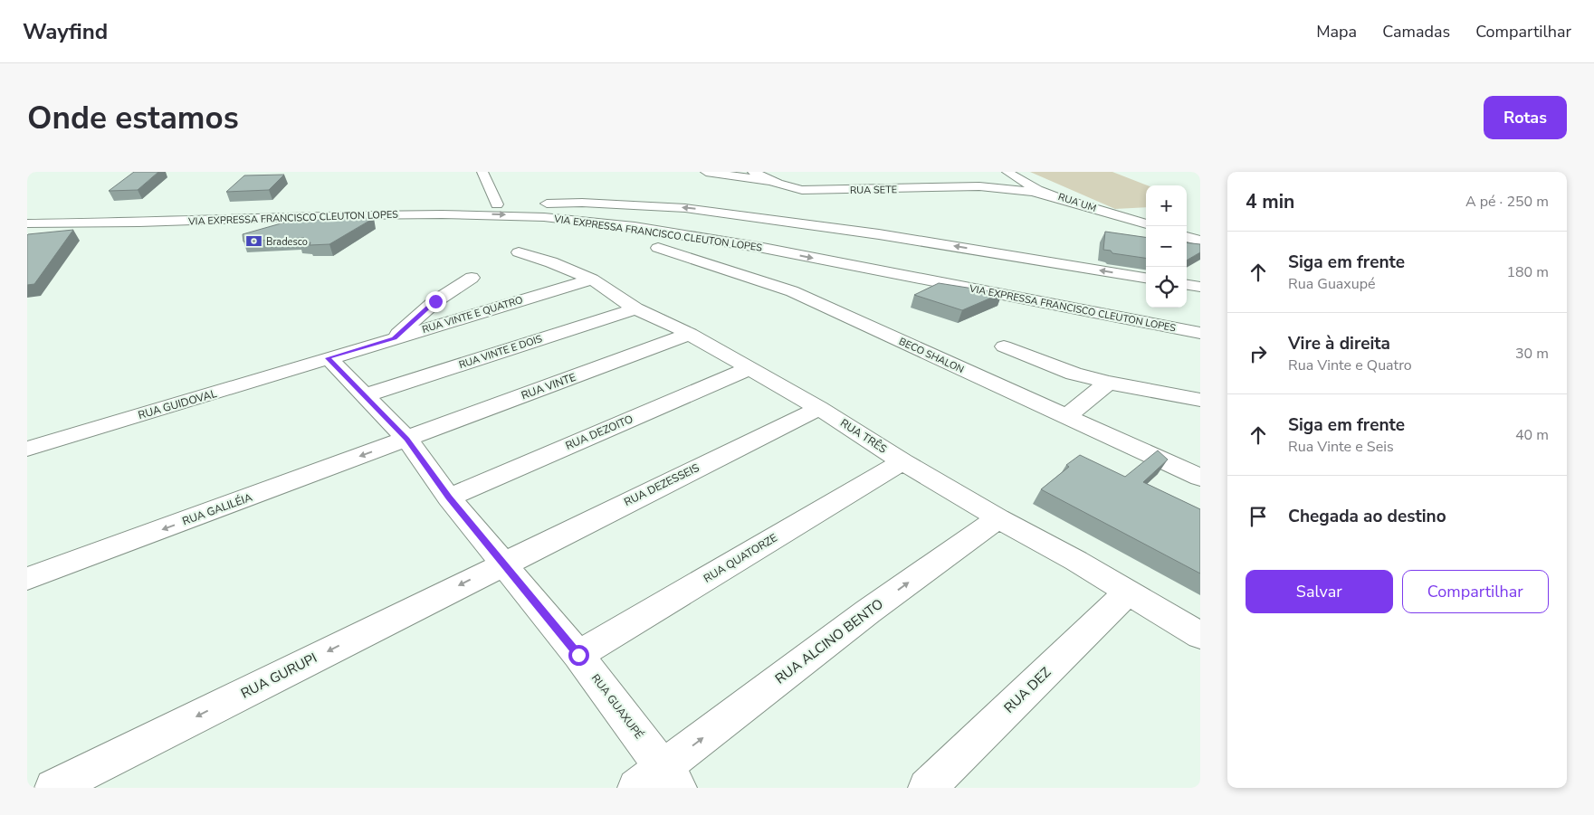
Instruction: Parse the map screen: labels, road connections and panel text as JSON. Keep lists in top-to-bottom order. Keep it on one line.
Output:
{"streets":{"main road":["RUA SETE","RUA UM","VIA EXPRESSA FRANCISCO CLEUTON LOPES","RUA VINTE E QUATRO","RUA VINTE E DOIS","BECO SHALON","RUA VINTE","RUA GUIDOVAL","RUA DEZOITO","RUA TRÊS","RUA DEZESSEIS","RUA GALILÉIA","RUA QUATORZE","RUA ALCINO BENTO","RUA GURUPI","RUA DEZ","RUA GUAXUPÉ"]},"crossings":[["RUA SETE","RUA UM"],["RUA VINTE E QUATRO","RUA GUIDOVAL"],["RUA VINTE E QUATRO","RUA TRÊS"],["RUA VINTE E QUATRO","RUA GUAXUPÉ"],["RUA VINTE E DOIS","RUA TRÊS"],["RUA VINTE E DOIS","RUA GUAXUPÉ"],["RUA VINTE","RUA TRÊS"],["RUA VINTE","RUA GALILÉIA"],["RUA VINTE","RUA GUAXUPÉ"],["RUA GUIDOVAL","RUA GUAXUPÉ"],["RUA DEZOITO","RUA TRÊS"],["RUA DEZOITO","RUA GUAXUPÉ"],["RUA TRÊS","RUA DEZESSEIS"],["RUA TRÊS","RUA QUATORZE"],["RUA TRÊS","RUA ALCINO BENTO"],["RUA TRÊS","RUA DEZ"],["RUA DEZESSEIS","RUA GURUPI"],["RUA DEZESSEIS","RUA GUAXUPÉ"],["RUA GALILÉIA","RUA GUAXUPÉ"],["RUA QUATORZE","RUA GUAXUPÉ"],["RUA ALCINO BENTO","RUA GUAXUPÉ"],["RUA GURUPI","RUA GUAXUPÉ"]],"one_way":["RUA GALILÉIA","RUA ALCINO BENTO","RUA GURUPI"],"places":{"bank":["Bradesco"]},"page":{"header":"Wayfind","nav":["Mapa","Camadas","Compartilhar"],"buttons":["Rotas",["Salvar","Compartilhar"]],"title":"Onde estamos","heading":["4 min","A pé · 250 m"],"map_buttons":["+","−"],"list":[["Siga em frente","Rua Guaxupé","180 m"],["Vire à direita","Rua Vinte e Quatro","30 m"],["Siga em frente","Rua Vinte e Seis","40 m"],"Chegada ao destino"]}}
